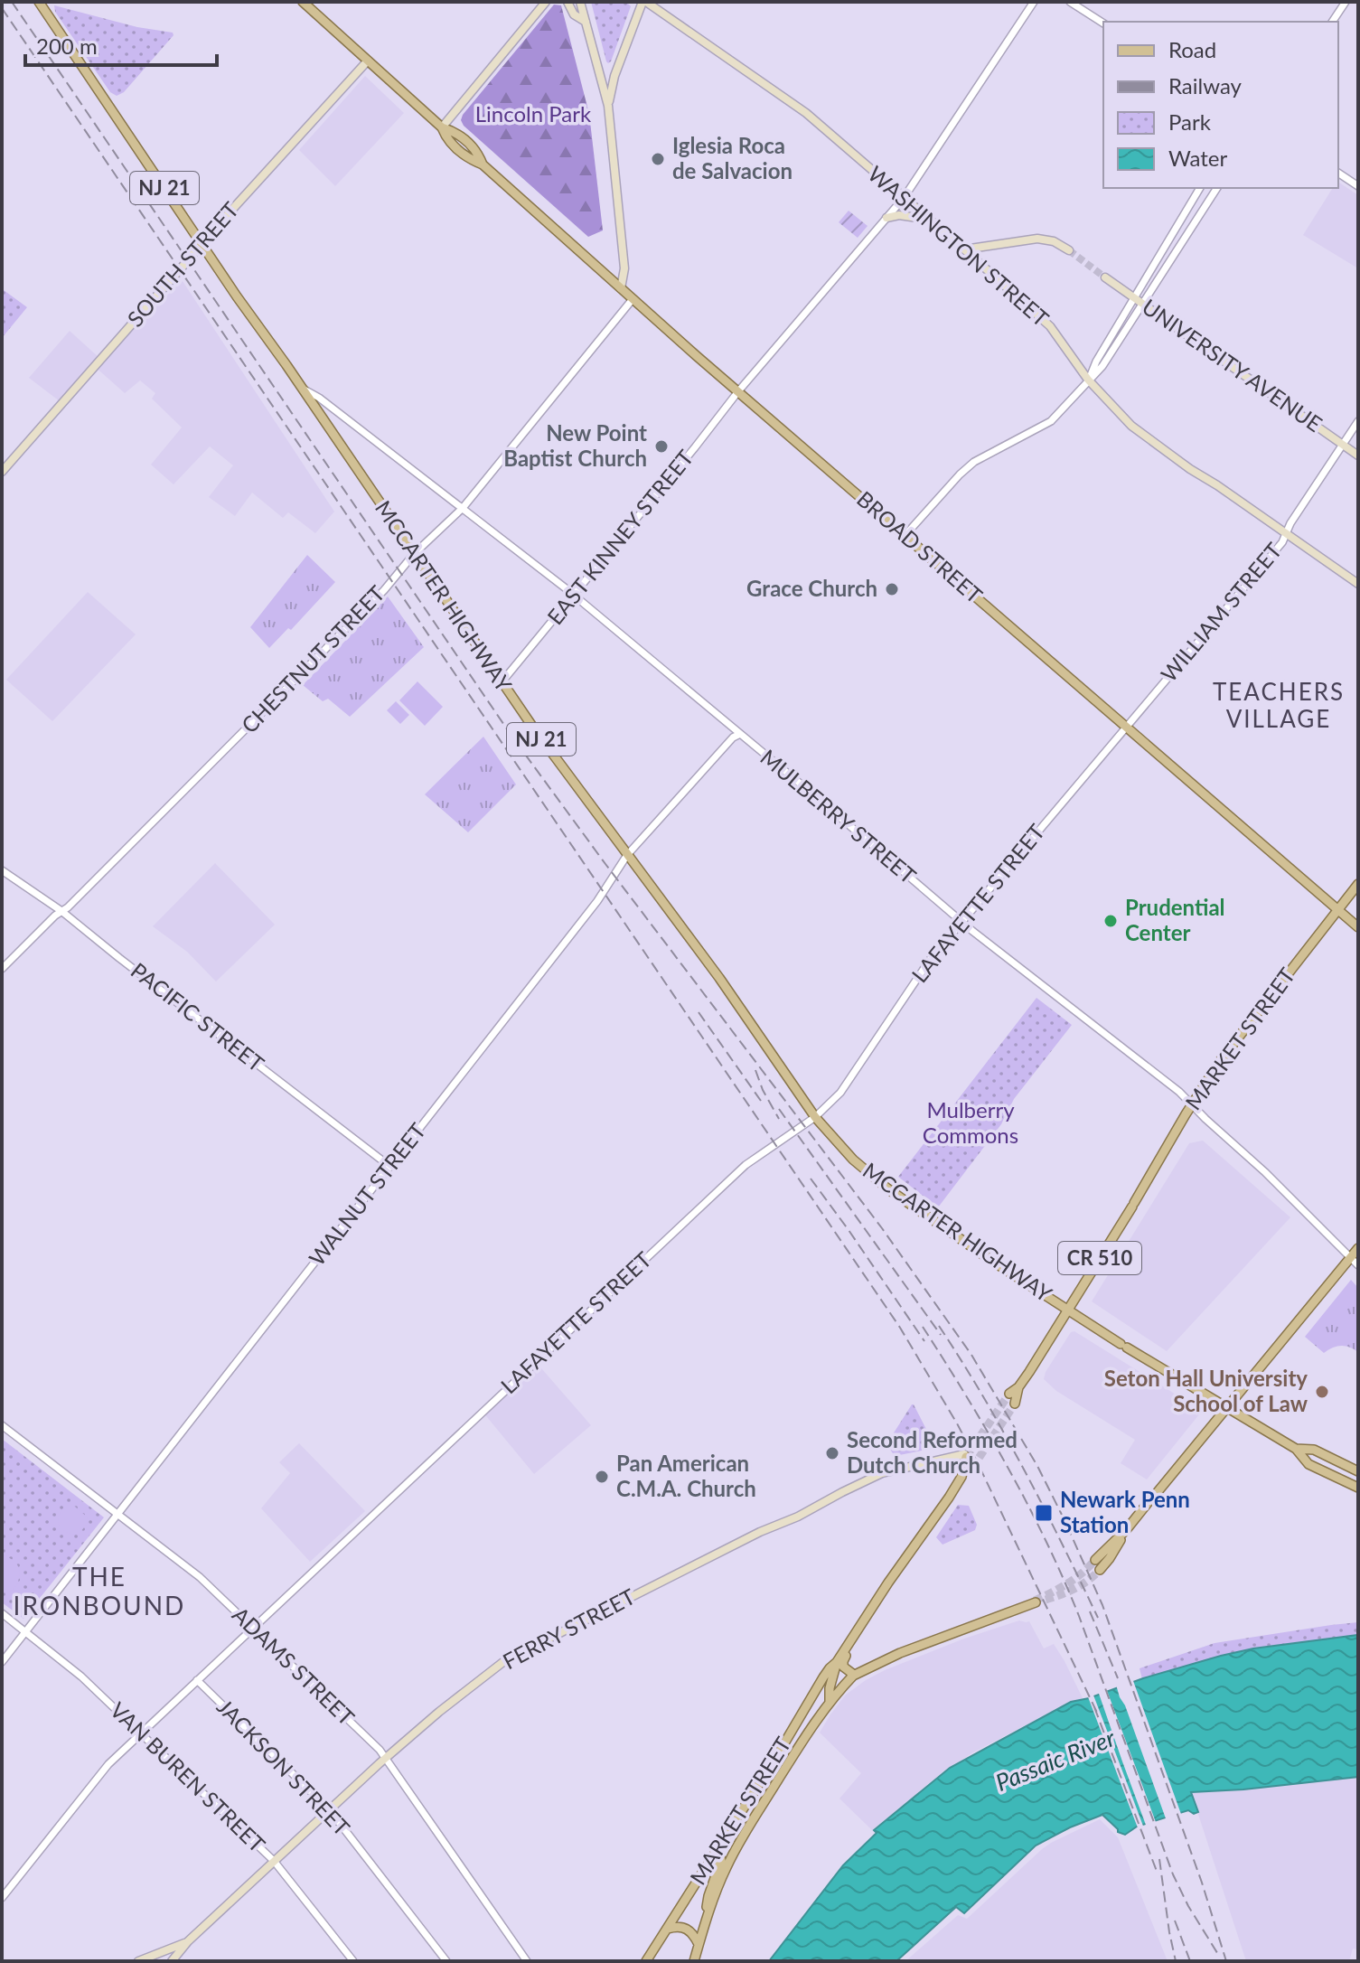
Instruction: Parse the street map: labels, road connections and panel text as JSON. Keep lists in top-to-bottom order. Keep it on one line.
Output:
{"streets":{"main road":["NJ 21","WASHINGTON STREET","SOUTH STREET","UNIVERSITY AVENUE","BROAD STREET","MCCARTER HIGHWAY","MARKET STREET","CR 510","FERRY STREET"],"street":["EAST KINNEY STREET","WILLIAM STREET","CHESTNUT STREET","MULBERRY STREET","LAFAYETTE STREET","PACIFIC STREET","WALNUT STREET","ADAMS STREET","JACKSON STREET","VAN BUREN STREET"]},"crossings":[["WASHINGTON STREET","EAST KINNEY STREET"],["WASHINGTON STREET","WILLIAM STREET"],["SOUTH STREET","BROAD STREET"],["SOUTH STREET","MCCARTER HIGHWAY"],["UNIVERSITY AVENUE","WILLIAM STREET"],["EAST KINNEY STREET","BROAD STREET"],["EAST KINNEY STREET","MCCARTER HIGHWAY"],["EAST KINNEY STREET","MULBERRY STREET"],["BROAD STREET","WILLIAM STREET"],["BROAD STREET","CHESTNUT STREET"],["BROAD STREET","LAFAYETTE STREET"],["BROAD STREET","MARKET STREET"],["MCCARTER HIGHWAY","CHESTNUT STREET"],["MCCARTER HIGHWAY","MULBERRY STREET"],["MCCARTER HIGHWAY","LAFAYETTE STREET"],["MCCARTER HIGHWAY","MARKET STREET"],["MCCARTER HIGHWAY","WALNUT STREET"],["WILLIAM STREET","LAFAYETTE STREET"],["CHESTNUT STREET","MULBERRY STREET"],["CHESTNUT STREET","PACIFIC STREET"],["MULBERRY STREET","LAFAYETTE STREET"],["MULBERRY STREET","MARKET STREET"],["MULBERRY STREET","WALNUT STREET"],["LAFAYETTE STREET","ADAMS STREET"],["LAFAYETTE STREET","JACKSON STREET"],["LAFAYETTE STREET","VAN BUREN STREET"],["PACIFIC STREET","WALNUT STREET"],["MARKET STREET","FERRY STREET"],["WALNUT STREET","ADAMS STREET"],["WALNUT STREET","VAN BUREN STREET"],["FERRY STREET","ADAMS STREET"],["FERRY STREET","JACKSON STREET"],["FERRY STREET","VAN BUREN STREET"]],"districts":["TEACHERS VILLAGE","THE IRONBOUND"],"water":["Passaic River"],"parks":["Lincoln Park","Mulberry Commons"],"places":{"other":["Iglesia Roca de Salvacion","New Point Baptist Church","Grace Church","Prudential Center","Seton Hall University School of Law","Second Reformed Dutch Church","Pan American C.M.A. Church"],"transit":["Newark Penn Station"]},"legend":["Road","Railway","Park","Water"],"scale_bar":"200 m"}
